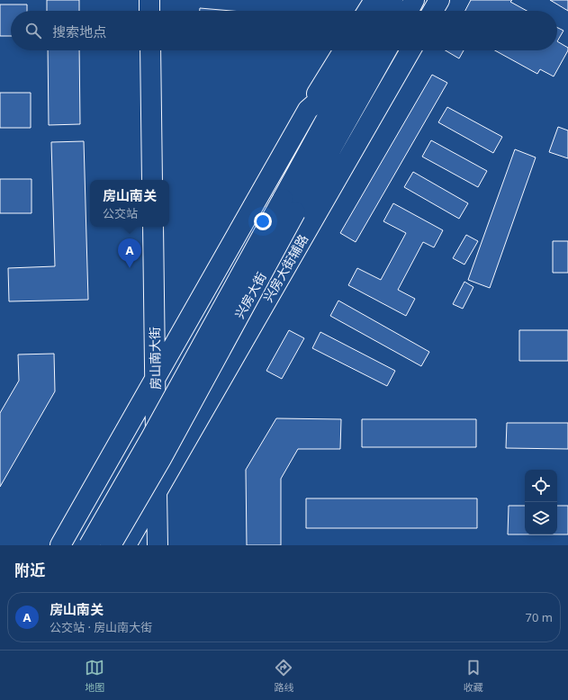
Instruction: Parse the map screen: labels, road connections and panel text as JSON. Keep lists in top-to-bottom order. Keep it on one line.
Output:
{"streets":{"main road":["兴房大街辅路","兴房大街","房山南大街"]},"crossings":[["兴房大街辅路","房山南大街"],["兴房大街","房山南大街"]],"page":{"search":"搜索地点","popup":["房山南关","公交站"],"pins":"A","heading":"附近","list":[{"mark":"A","name":"房山南关","note":"公交站 · 房山南大街","value":"70 m"}],"nav":["地图","路线","收藏"]}}
